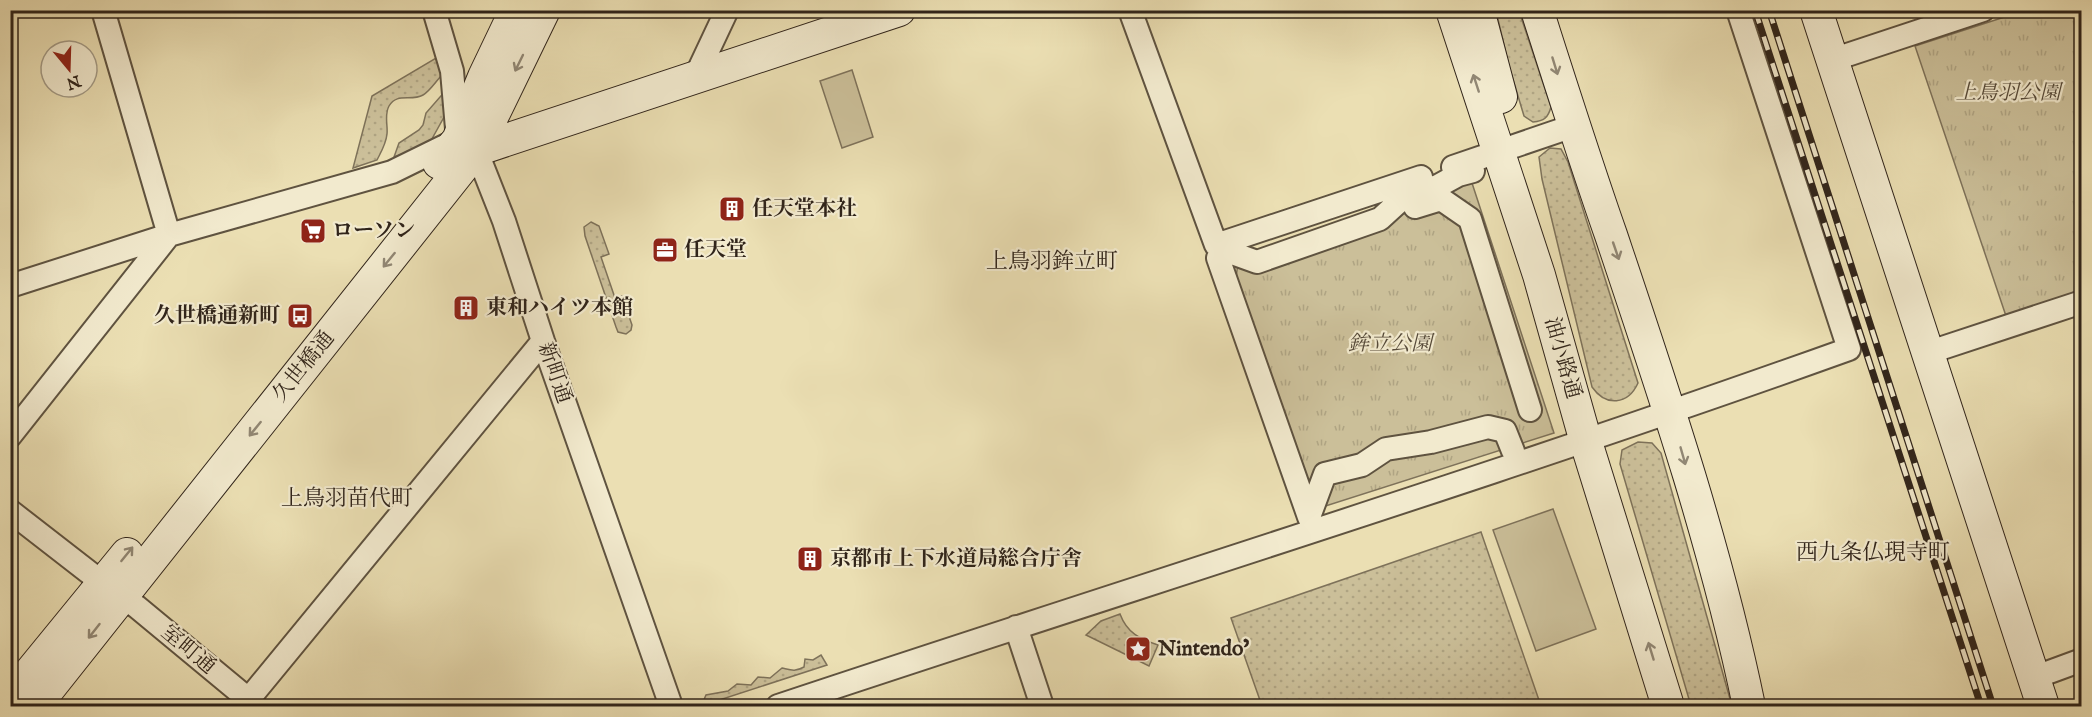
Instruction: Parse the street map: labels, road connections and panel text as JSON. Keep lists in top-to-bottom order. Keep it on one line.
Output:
{"streets":{"street":["油小路通","久世橋通","新町通","室町通"]},"crossings":[["久世橋通","新町通"],["久世橋通","室町通"]],"districts":["上鳥羽鉾立町","上鳥羽苗代町","西九条仏現寺町"],"parks":["上鳥羽公園","鉾立公園"],"places":{"building":["任天堂本社","東和ハイツ本館","京都市上下水道局総合庁舎"],"supermarket":["ローソン"],"office":["任天堂"],"bus stop":["久世橋通新町"],"place":["Nintendo’"]},"north":"bottom"}
